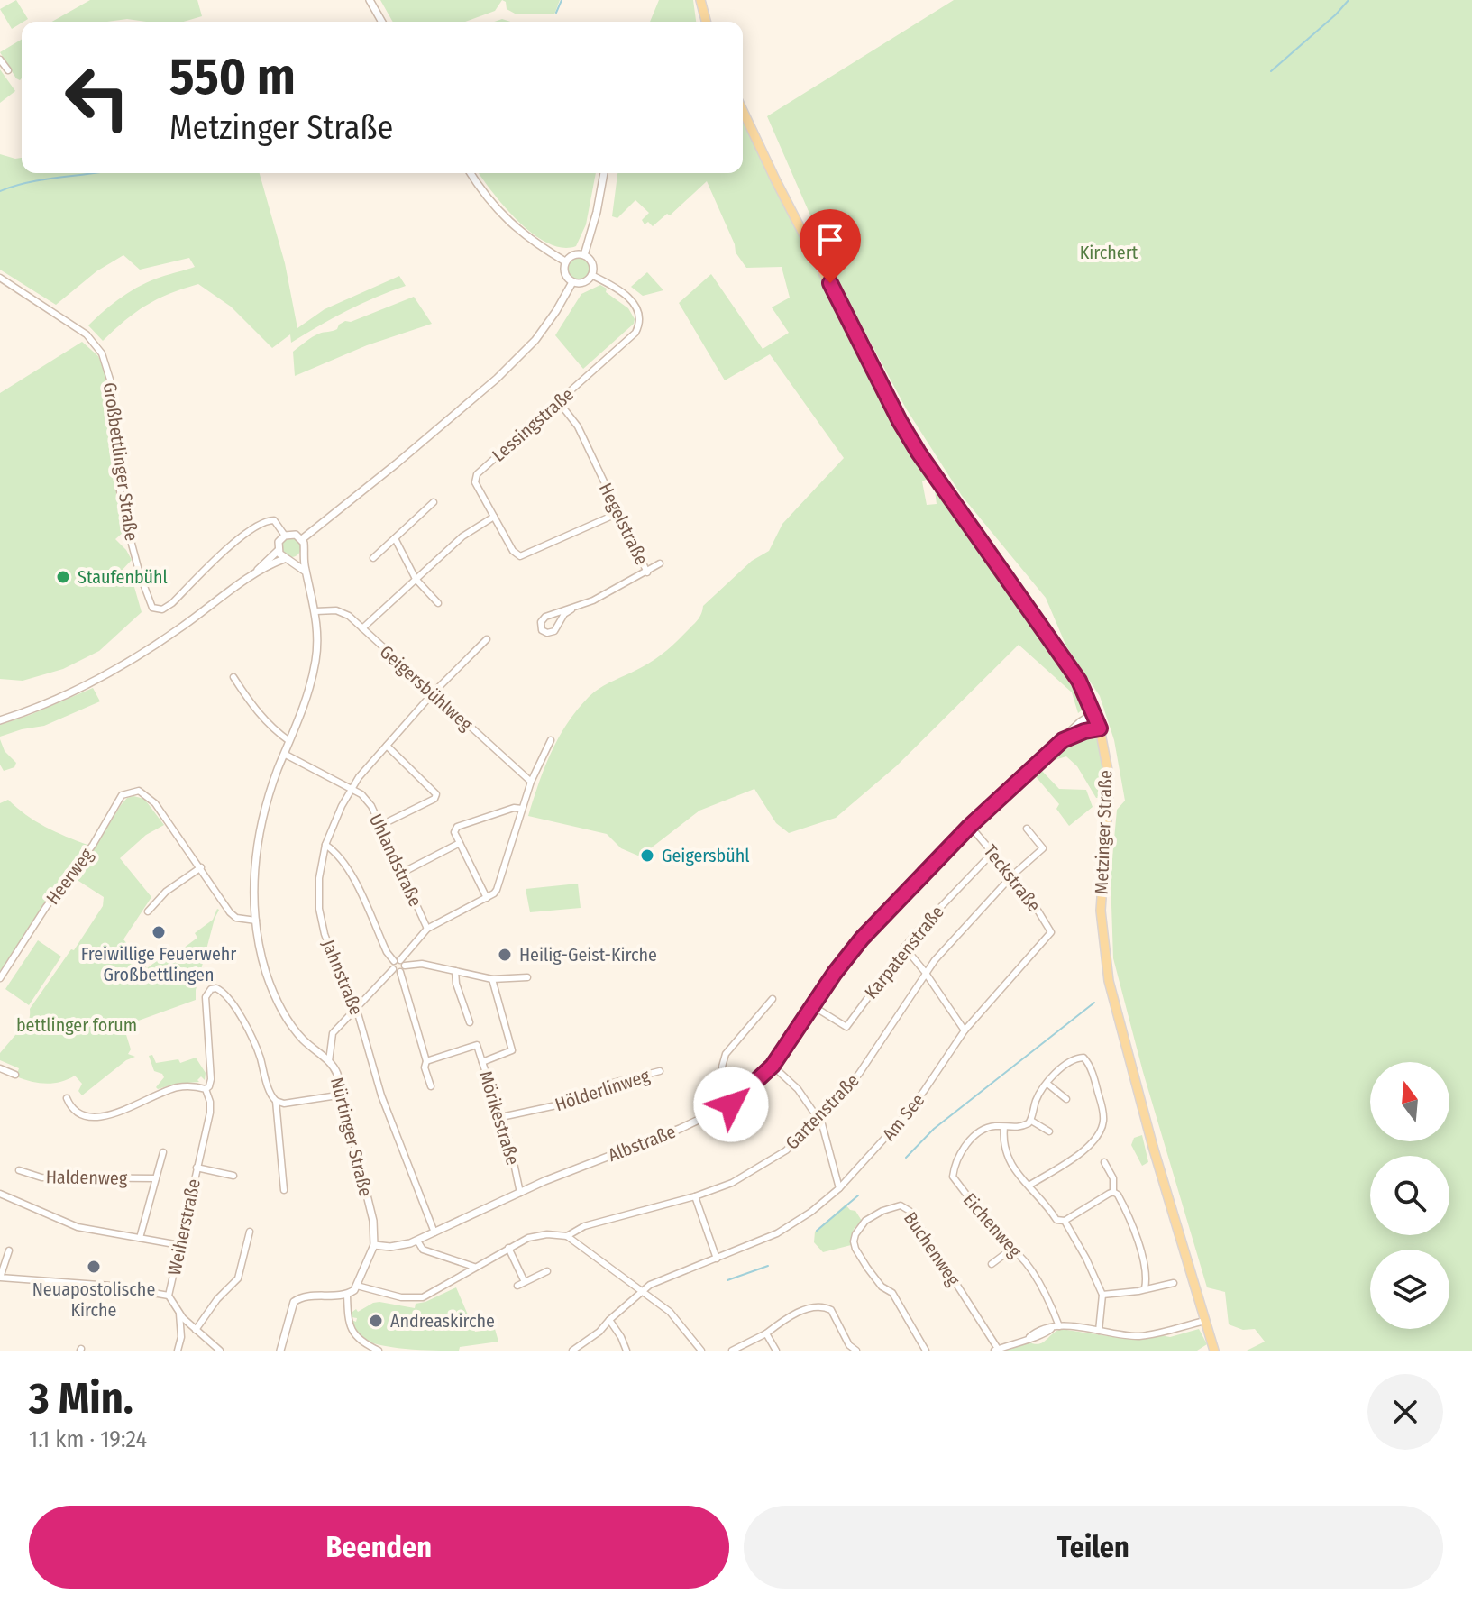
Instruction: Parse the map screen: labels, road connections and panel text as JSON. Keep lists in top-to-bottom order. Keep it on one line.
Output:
{"streets":{"main road":["Metzinger Straße"],"street":["Lessingstraße","Großbettlinger Straße","Hegelstraße","Geigersbühlweg","Uhlandstraße","Heerweg","Teckstraße","Karpatenstraße","Jahnstraße","Hölderlinweg","Gartenstraße","Am See","Mörikestraße","Nürtinger Straße","Albstraße","Haldenweg","Eichenweg","Weiherstraße","Buchenweg"]},"crossings":[["Lessingstraße","Hegelstraße"],["Großbettlinger Straße","Nürtinger Straße"],["Geigersbühlweg","Jahnstraße"],["Geigersbühlweg","Nürtinger Straße"],["Metzinger Straße","Albstraße"],["Uhlandstraße","Jahnstraße"],["Uhlandstraße","Nürtinger Straße"],["Teckstraße","Karpatenstraße"],["Teckstraße","Gartenstraße"],["Teckstraße","Am See"],["Teckstraße","Albstraße"],["Karpatenstraße","Albstraße"],["Jahnstraße","Albstraße"],["Hölderlinweg","Mörikestraße"],["Gartenstraße","Nürtinger Straße"],["Mörikestraße","Albstraße"],["Nürtinger Straße","Albstraße"]],"parks":["Kirchert","bettlinger forum"],"places":["Staufenbühl","Geigersbühl","Freiwillige Feuerwehr Großbettlingen","Heilig-Geist-Kirche","Neuapostolische Kirche","Andreaskirche"],"north":"top","page":{"turn":["550 m","Metzinger Straße"],"heading":["3 Min.","1.1 km · 19:24"],"buttons":["Beenden","Teilen"]}}
